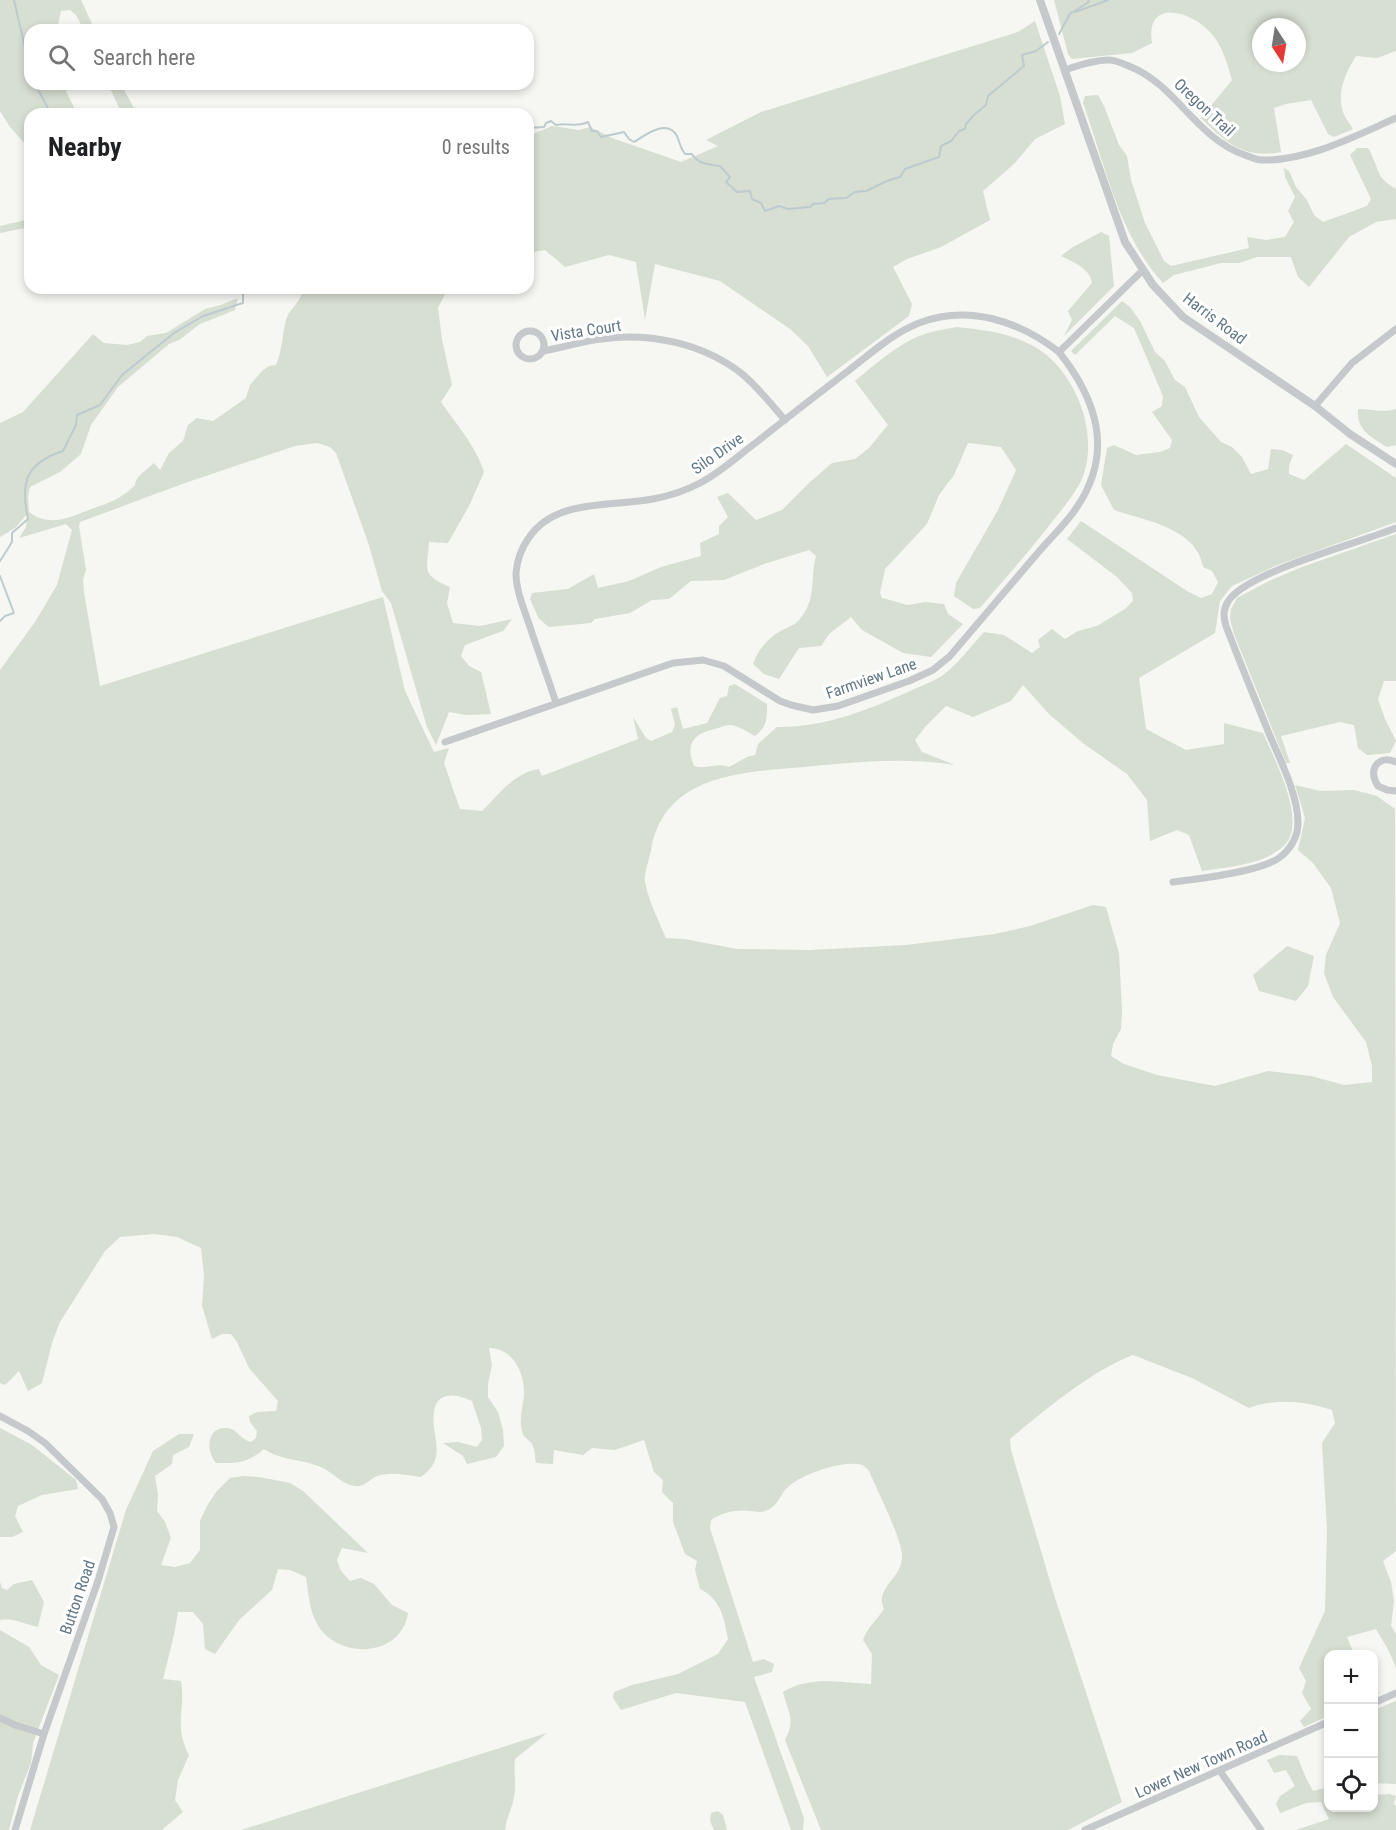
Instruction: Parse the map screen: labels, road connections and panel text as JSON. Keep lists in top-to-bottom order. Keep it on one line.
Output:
{"streets":{"street":["Oregon Trail","Harris Road","Vista Court","Silo Drive","Farmview Lane","Button Road","Lower New Town Road"]},"crossings":[["Oregon Trail","Harris Road"],["Vista Court","Silo Drive"],["Silo Drive","Farmview Lane"]],"north":"bottom","page":{"search":"Search here","heading":["Nearby","0 results"],"map_buttons":["+","−"]}}
